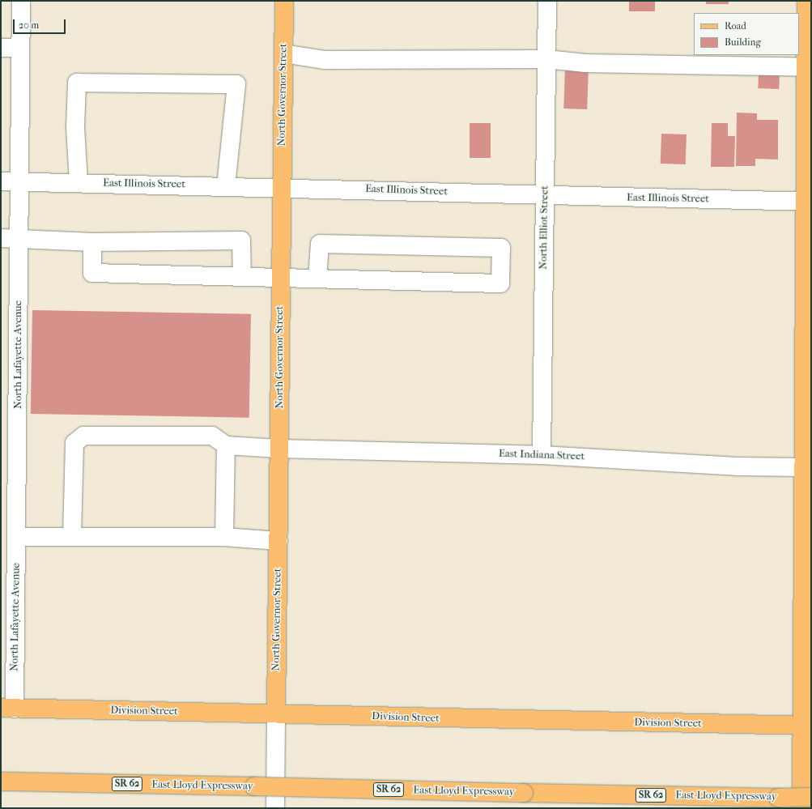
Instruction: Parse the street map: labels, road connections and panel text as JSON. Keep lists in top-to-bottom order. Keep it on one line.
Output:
{"streets":{"main road":["North Governor Street","Division Street","SR 62","East Lloyd Expressway"],"street":["East Illinois Street","North Elliot Street","North Lafayette Avenue","East Indiana Street"]},"crossings":[["North Governor Street","East Illinois Street"],["North Governor Street","East Indiana Street"],["North Governor Street","Division Street"],["East Illinois Street","North Elliot Street"],["East Illinois Street","North Lafayette Avenue"],["North Elliot Street","East Indiana Street"],["North Lafayette Avenue","Division Street"]],"legend":["Road","Building"],"scale_bar":"20 m"}
